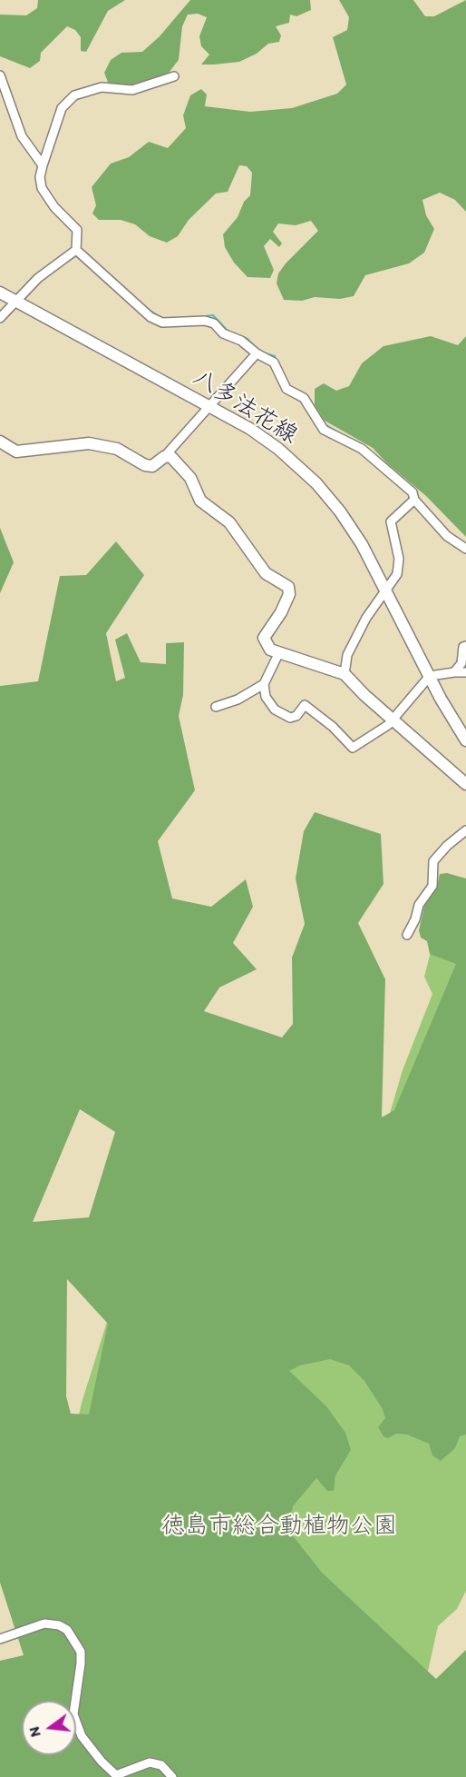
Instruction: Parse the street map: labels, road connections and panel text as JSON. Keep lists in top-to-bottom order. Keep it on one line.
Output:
{"streets":{"main road":["八多法花線"]},"parks":["徳島市総合動植物公園"],"north":"left"}
